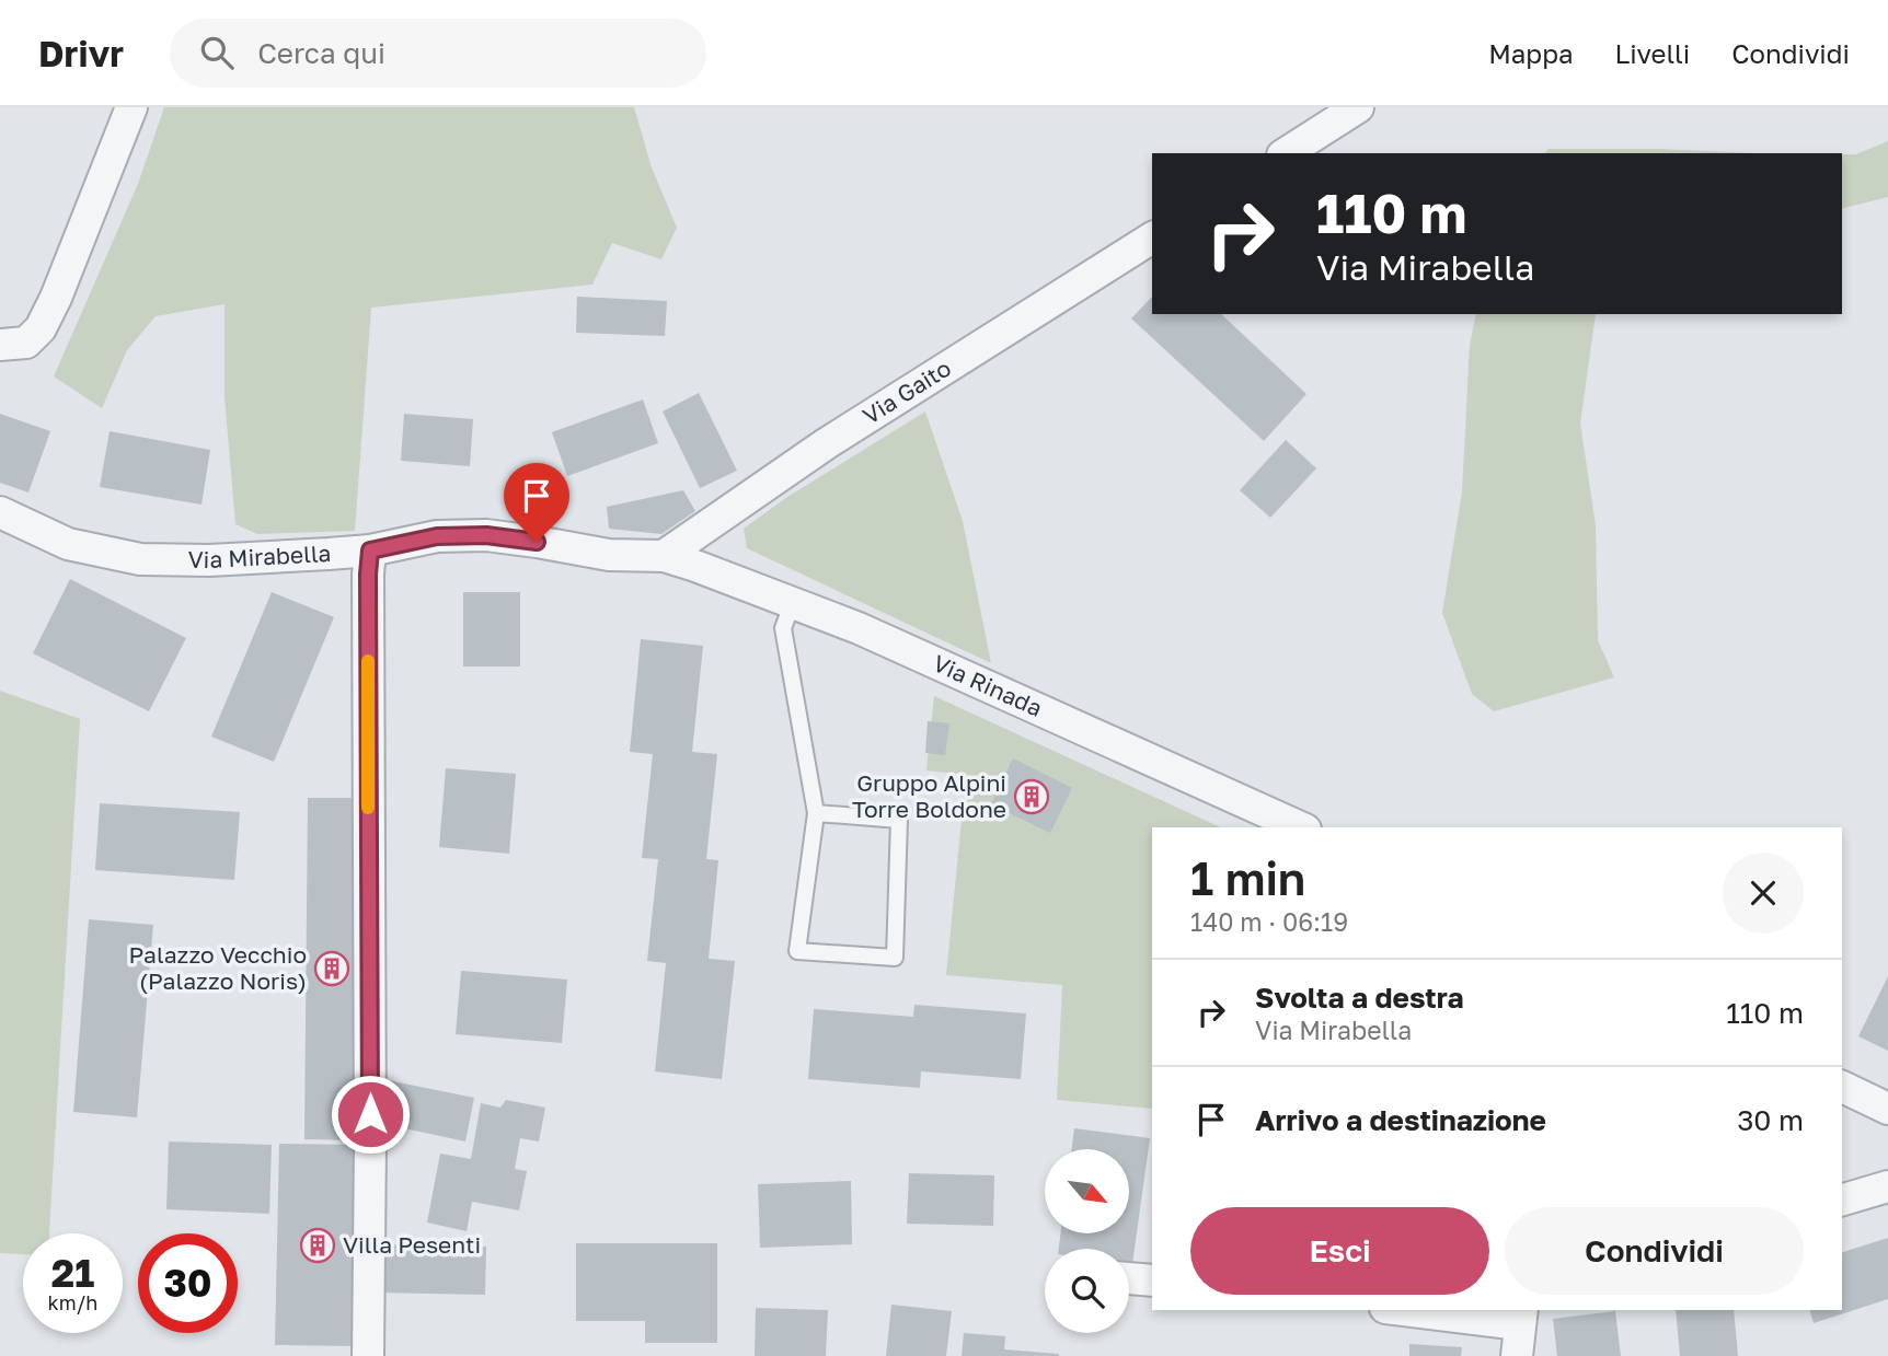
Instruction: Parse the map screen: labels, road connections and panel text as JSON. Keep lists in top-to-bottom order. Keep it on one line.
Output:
{"streets":{"street":["Via Gaito","Via Mirabella","Via Rinada"]},"crossings":[["Via Gaito","Via Mirabella"],["Via Gaito","Via Rinada"],["Via Mirabella","Via Rinada"]],"places":{"building":["Gruppo Alpini Torre Boldone","Palazzo Vecchio (Palazzo Noris)","Villa Pesenti"]},"north":"bottom right","page":{"header":"Drivr","search":"Cerca qui","nav":["Mappa","Livelli","Condividi"],"turn":["110 m","Via Mirabella"],"heading":["1 min","140 m · 06:19"],"list":[{"name":"Svolta a destra","note":"Via Mirabella","value":"110 m"},{"name":"Arrivo a destinazione","value":"30 m"}],"buttons":["Esci","Condividi"],"speed":"21 km/h","limit":"30"}}
